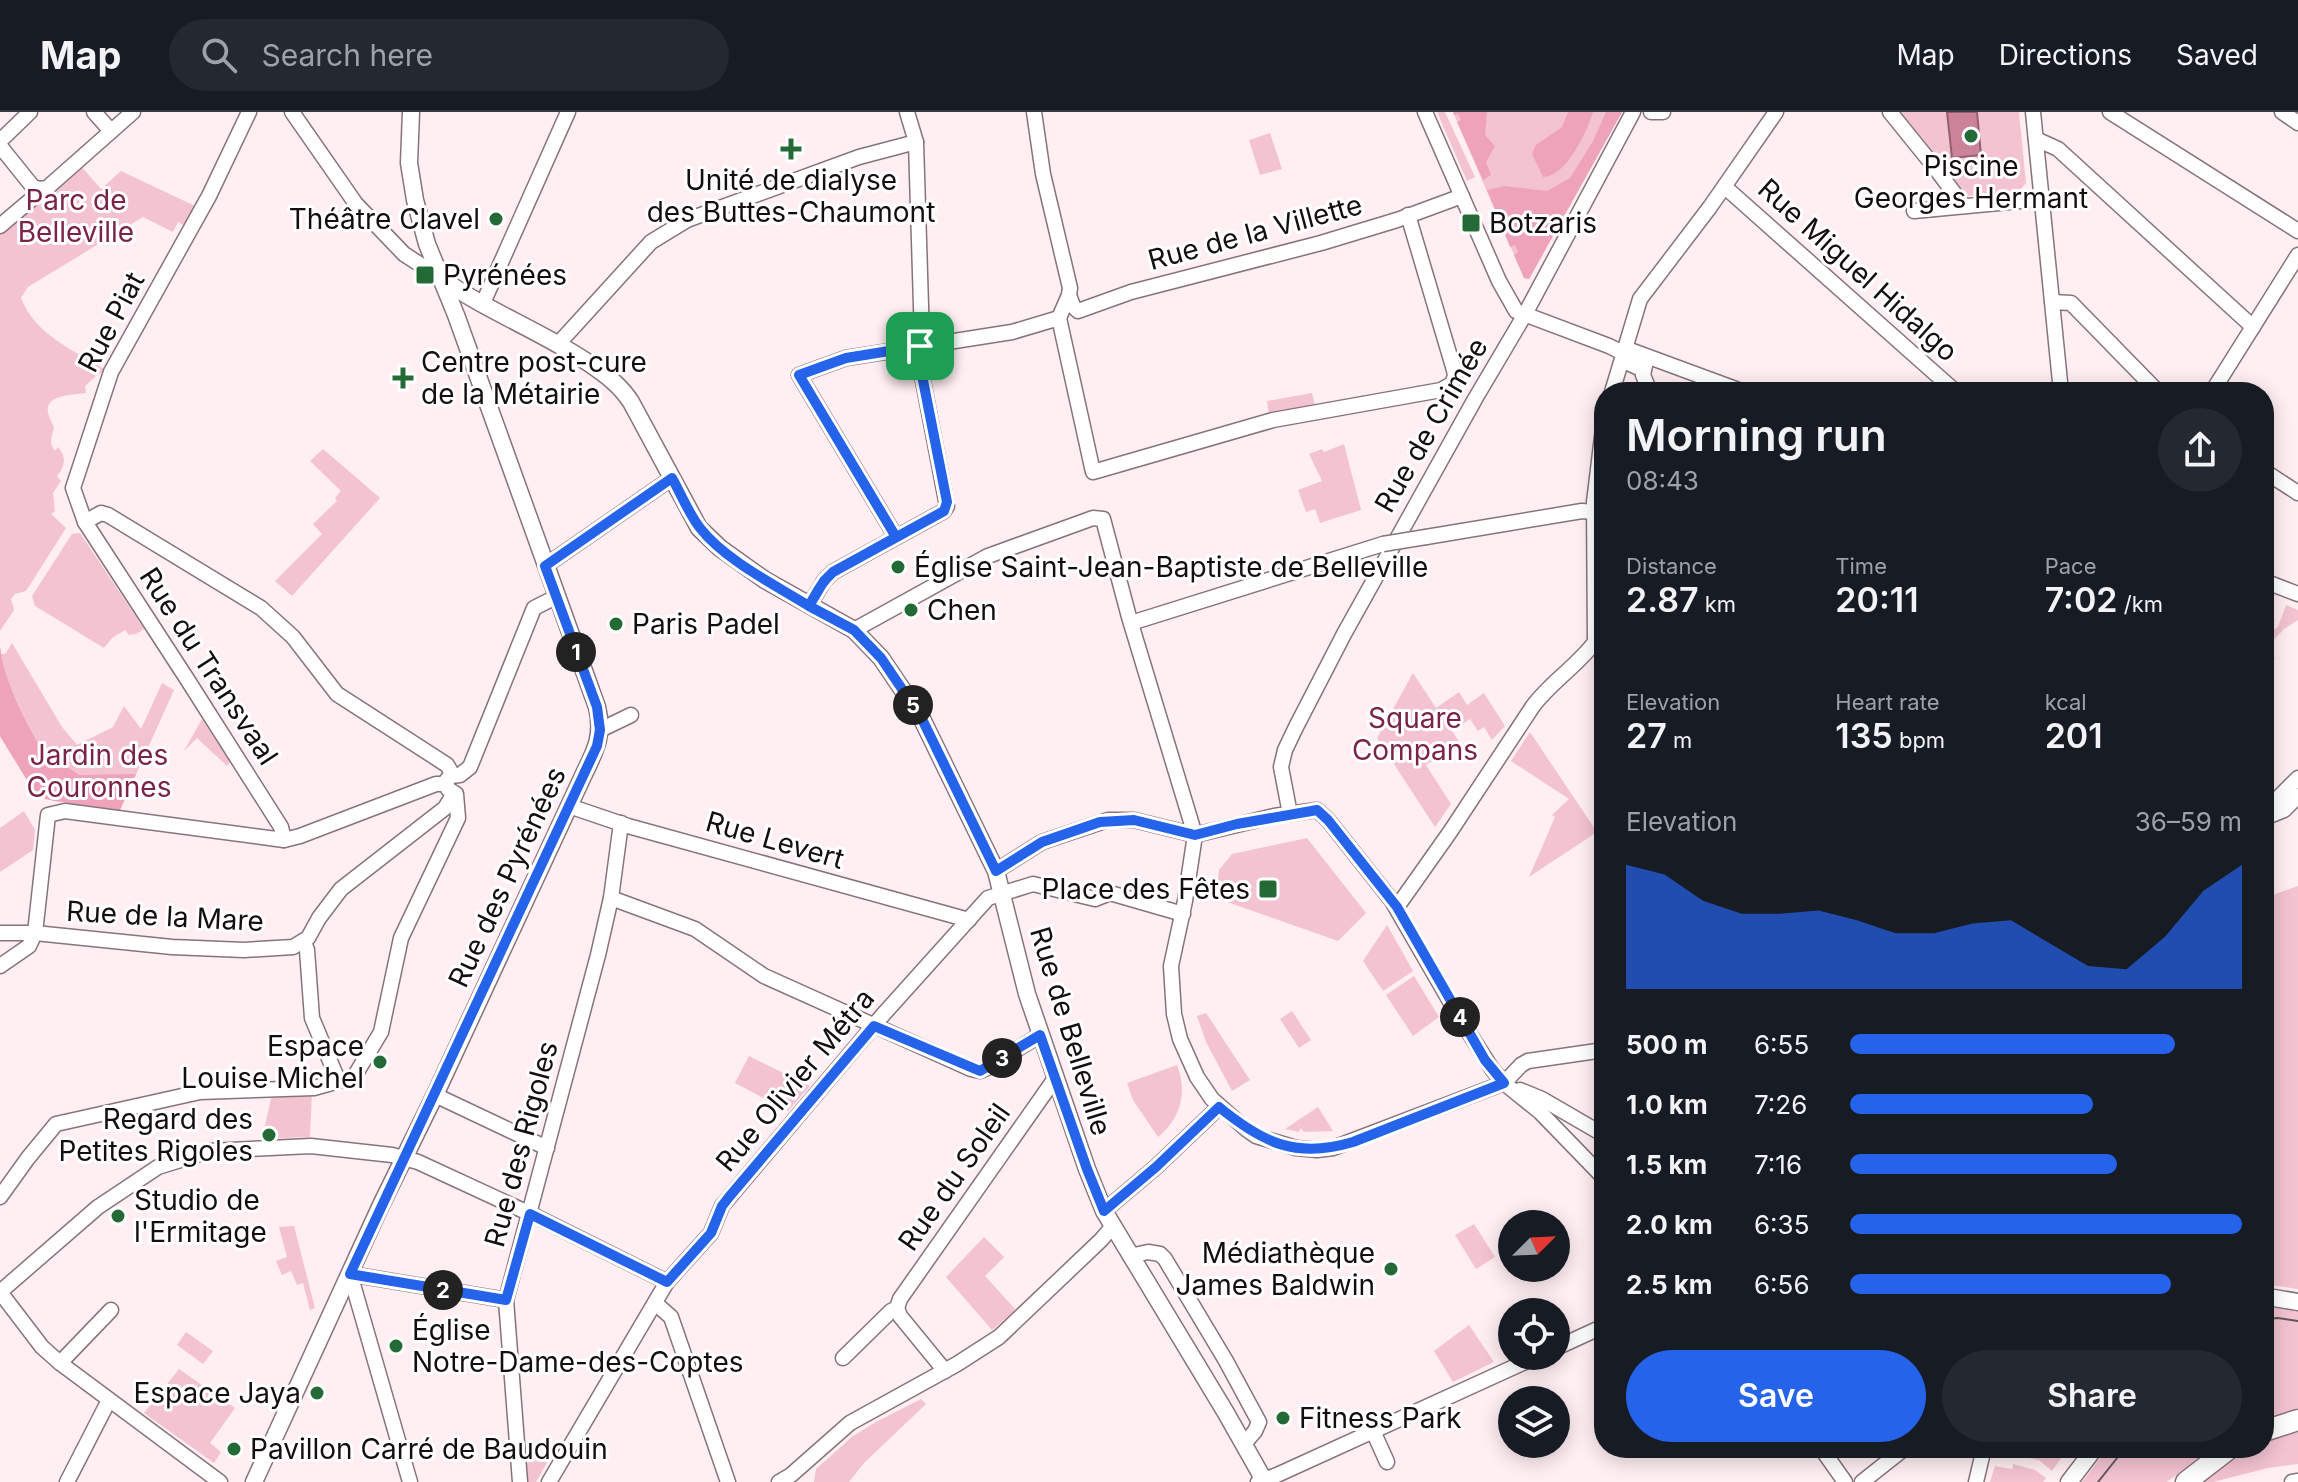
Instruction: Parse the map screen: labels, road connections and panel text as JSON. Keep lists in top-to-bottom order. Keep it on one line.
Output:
{"streets":{"main road":["Rue des Pyrénées","Rue de Belleville"],"street":["Rue de la Villette","Rue Miguel Hidalgo","Rue Piat","Rue de Crimée","Rue du Transvaal","Rue Levert","Rue de la Mare","Rue Olivier Métra","Rue des Rigoles","Rue du Soleil"]},"crossings":[["Rue Piat","Rue du Transvaal"],["Rue Levert","Rue des Pyrénées"],["Rue Levert","Rue Olivier Métra"],["Rue Levert","Rue des Rigoles"],["Rue de Belleville","Rue Olivier Métra"],["Rue de Belleville","Rue du Soleil"]],"parks":["Parc de Belleville","Square Compans","Jardin des Couronnes"],"places":{"other":["Piscine Georges Hermant","Théâtre Clavel","Église Saint-Jean-Baptiste de Belleville","Chen","Paris Padel","Espace Louise Michel","Regard des Petites Rigoles","Studio de l'Ermitage","Médiathèque James Baldwin","Église Notre-Dame-des-Coptes","Espace Jaya","Fitness Park","Pavillon Carré de Baudouin"],"health":["Unité de dialyse des Buttes-Chaumont","Centre post-cure de la Métairie"],"transit":["Botzaris","Pyrénées","Place des Fêtes"]},"north":"top right","page":{"header":"Map","search":"Search here","nav":["Map","Directions","Saved"],"heading":["Morning run","08:43"],"stats":[["Distance","2.87 km"],["Time","20:11"],["Pace","7:02 /km"],["Elevation","27 m"],["Heart rate","135 bpm"],["kcal","201"]],"pins":["1","5","4","3","2"],"chart":["Elevation","36–59 m"],"list":[{"name":"500 m","note":"6:55"},{"name":"1.0 km","note":"7:26"},{"name":"1.5 km","note":"7:16"},{"name":"2.0 km","note":"6:35"},{"name":"2.5 km","note":"6:56"}],"buttons":["Save","Share"]}}
